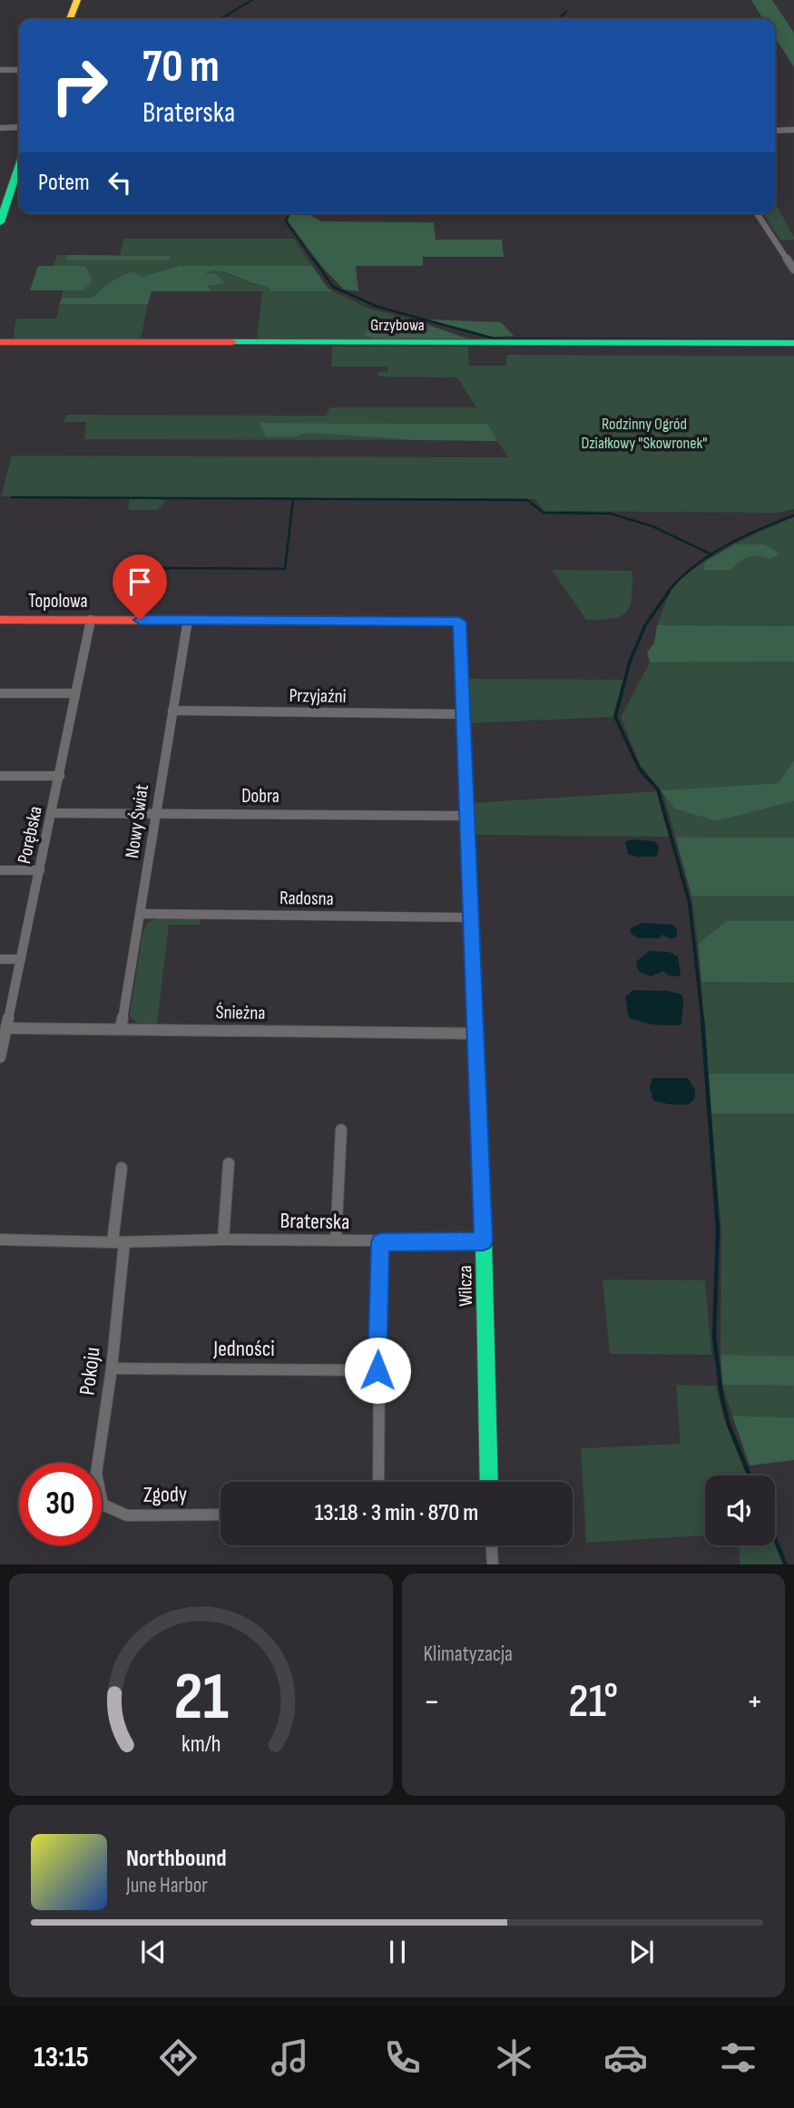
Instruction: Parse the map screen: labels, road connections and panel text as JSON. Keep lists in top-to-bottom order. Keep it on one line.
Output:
{"streets":{"street":["Grzybowa","Topolowa","Przyjaźni","Dobra","Nowy Świat","Porębska","Radosna","Śnieżna","Braterska","Wilcza","Jedności","Pokoju","Zgody"]},"crossings":[["Topolowa","Nowy Świat"],["Topolowa","Porębska"],["Topolowa","Wilcza"],["Przyjaźni","Nowy Świat"],["Przyjaźni","Wilcza"],["Dobra","Nowy Świat"],["Dobra","Porębska"],["Dobra","Wilcza"],["Nowy Świat","Radosna"],["Nowy Świat","Śnieżna"],["Porębska","Śnieżna"],["Radosna","Wilcza"],["Śnieżna","Wilcza"],["Braterska","Wilcza"],["Braterska","Pokoju"],["Jedności","Pokoju"],["Pokoju","Zgody"]],"parks":["Rodzinny Ogród Działkowy \"Skowronek\""],"page":{"turn":["70 m","Braterska"],"then":"Potem","limit":"30","trip":"13:18 · 3 min · 870 m","tile":"Klimatyzacja","heat":["−","21°","+"],"song":["Northbound","June Harbor"],"tabs":"13:15","gauge":["21","km/h"]}}
